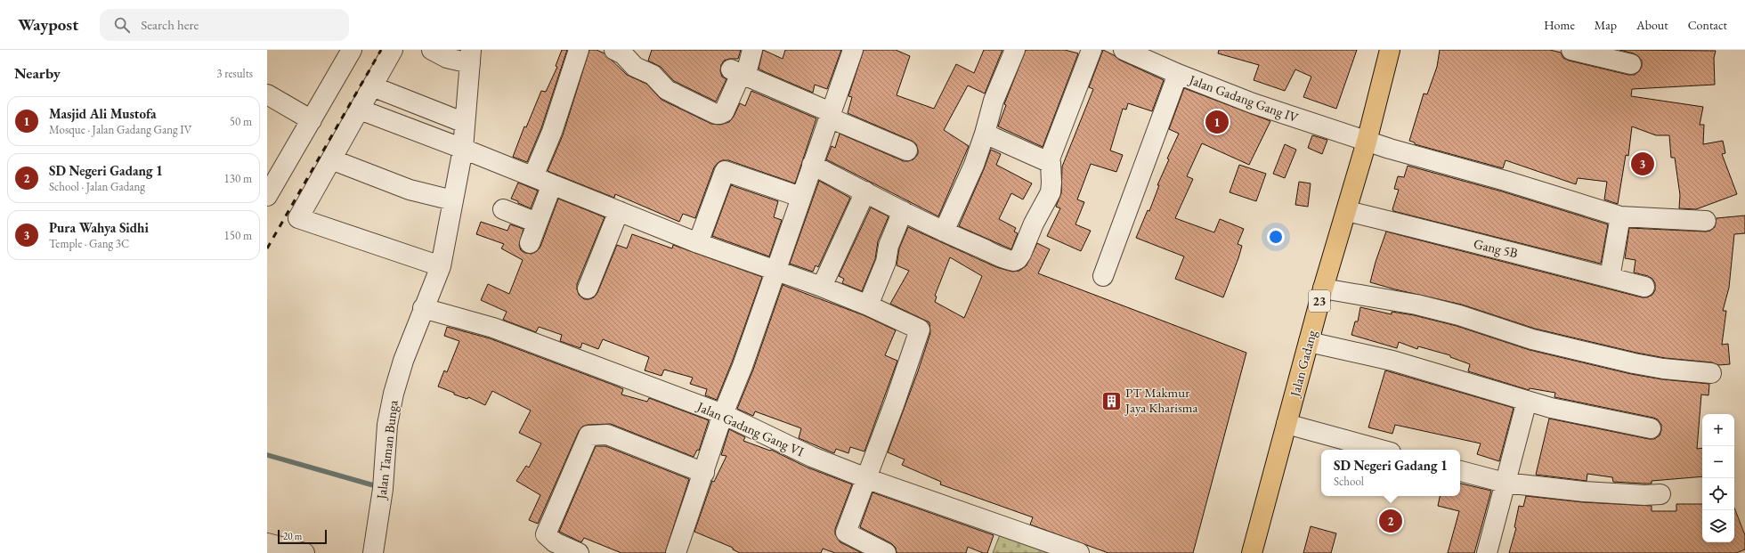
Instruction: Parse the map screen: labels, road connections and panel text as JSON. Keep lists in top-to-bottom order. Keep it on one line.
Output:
{"streets":{"highway":["23","Jalan Gadang"],"street":["Jalan Gadang Gang IV","Gang 5B","Jalan Gadang Gang VI","Jalan Taman Bunga"]},"crossings":[["Jalan Gadang Gang IV","Jalan Gadang"],["Gang 5B","Jalan Gadang"],["Jalan Gadang Gang VI","Jalan Taman Bunga"]],"places":{"building":["PT Makmur Jaya Kharisma"]},"scale_bar":"20 m","page":{"header":"Waypost","search":"Search here","nav":["Home","Map","About","Contact"],"heading":["Nearby","3 results"],"list":[{"mark":"1","name":"Masjid Ali Mustofa","note":"Mosque · Jalan Gadang Gang IV","value":"50 m"},{"mark":"2","name":"SD Negeri Gadang 1","note":"School · Jalan Gadang","value":"130 m"},{"mark":"3","name":"Pura Wahya Sidhi","note":"Temple · Gang 3C","value":"150 m"}],"pins":["1","3","2"],"map_buttons":["+","−"],"popup":["SD Negeri Gadang 1","School"],"scale":"20 m"}}
